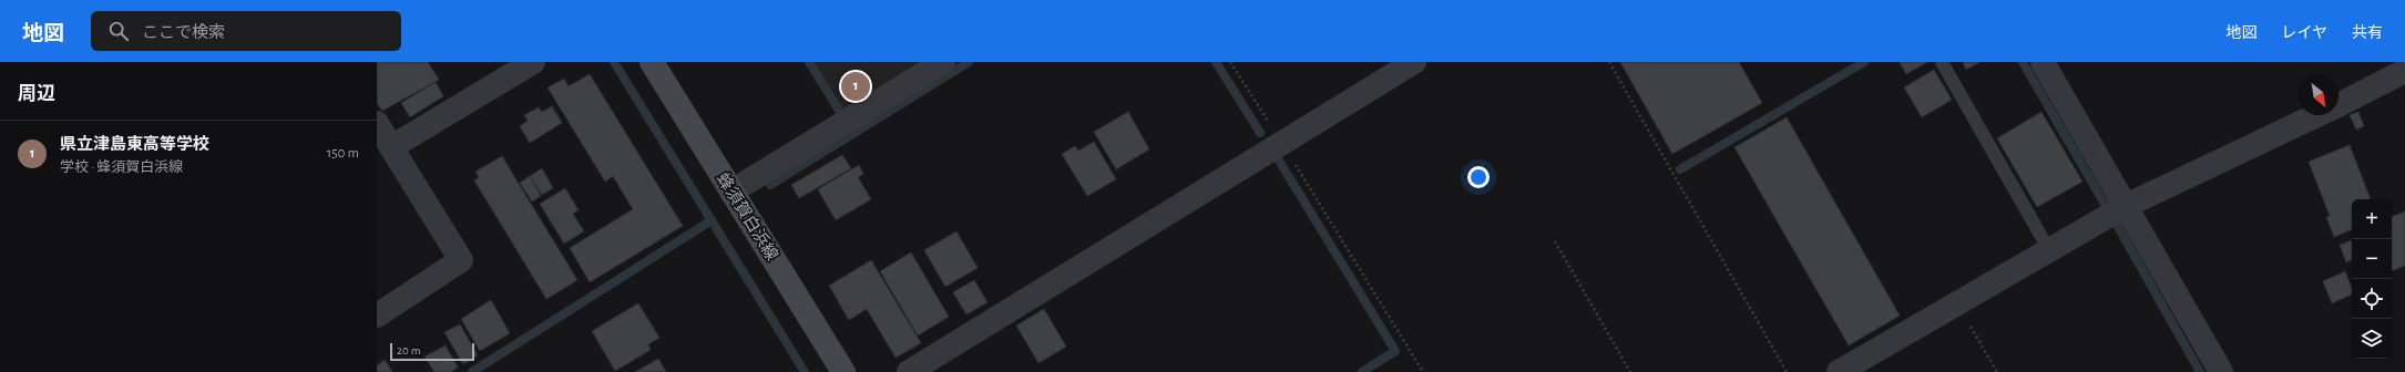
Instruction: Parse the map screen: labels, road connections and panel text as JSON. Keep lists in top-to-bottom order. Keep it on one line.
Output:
{"streets":{"main road":["蜂須賀白浜線"]},"scale_bar":"20 m","north":"bottom right","page":{"header":"地図","search":"ここで検索","nav":["地図","レイヤ","共有"],"heading":"周辺","pins":"1","list":[{"mark":"1","name":"県立津島東高等学校","note":"学校 · 蜂須賀白浜線","value":"150 m"}],"map_buttons":["+","−"],"scale":"20 m"}}
